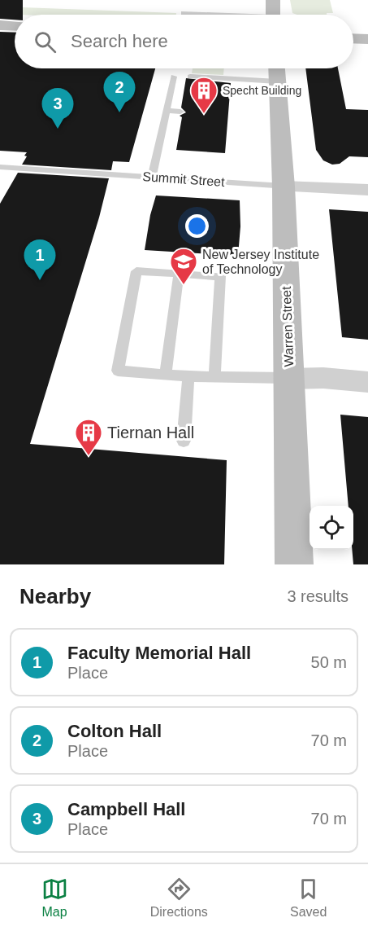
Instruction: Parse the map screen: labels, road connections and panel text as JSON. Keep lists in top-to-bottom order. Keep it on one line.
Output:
{"streets":{"main road":["Warren Street"],"street":["Summit Street"]},"crossings":[["Summit Street","Warren Street"]],"places":{"building":["Specht Building","Tiernan Hall"],"school or university":["New Jersey Institute of Technology"]},"page":{"search":"Search here","pins":["2","3","1"],"heading":["Nearby","3 results"],"list":[{"mark":"1","name":"Faculty Memorial Hall","note":"Place","value":"50 m"},{"mark":"2","name":"Colton Hall","note":"Place","value":"70 m"},{"mark":"3","name":"Campbell Hall","note":"Place","value":"70 m"}],"nav":["Map","Directions","Saved"]}}
